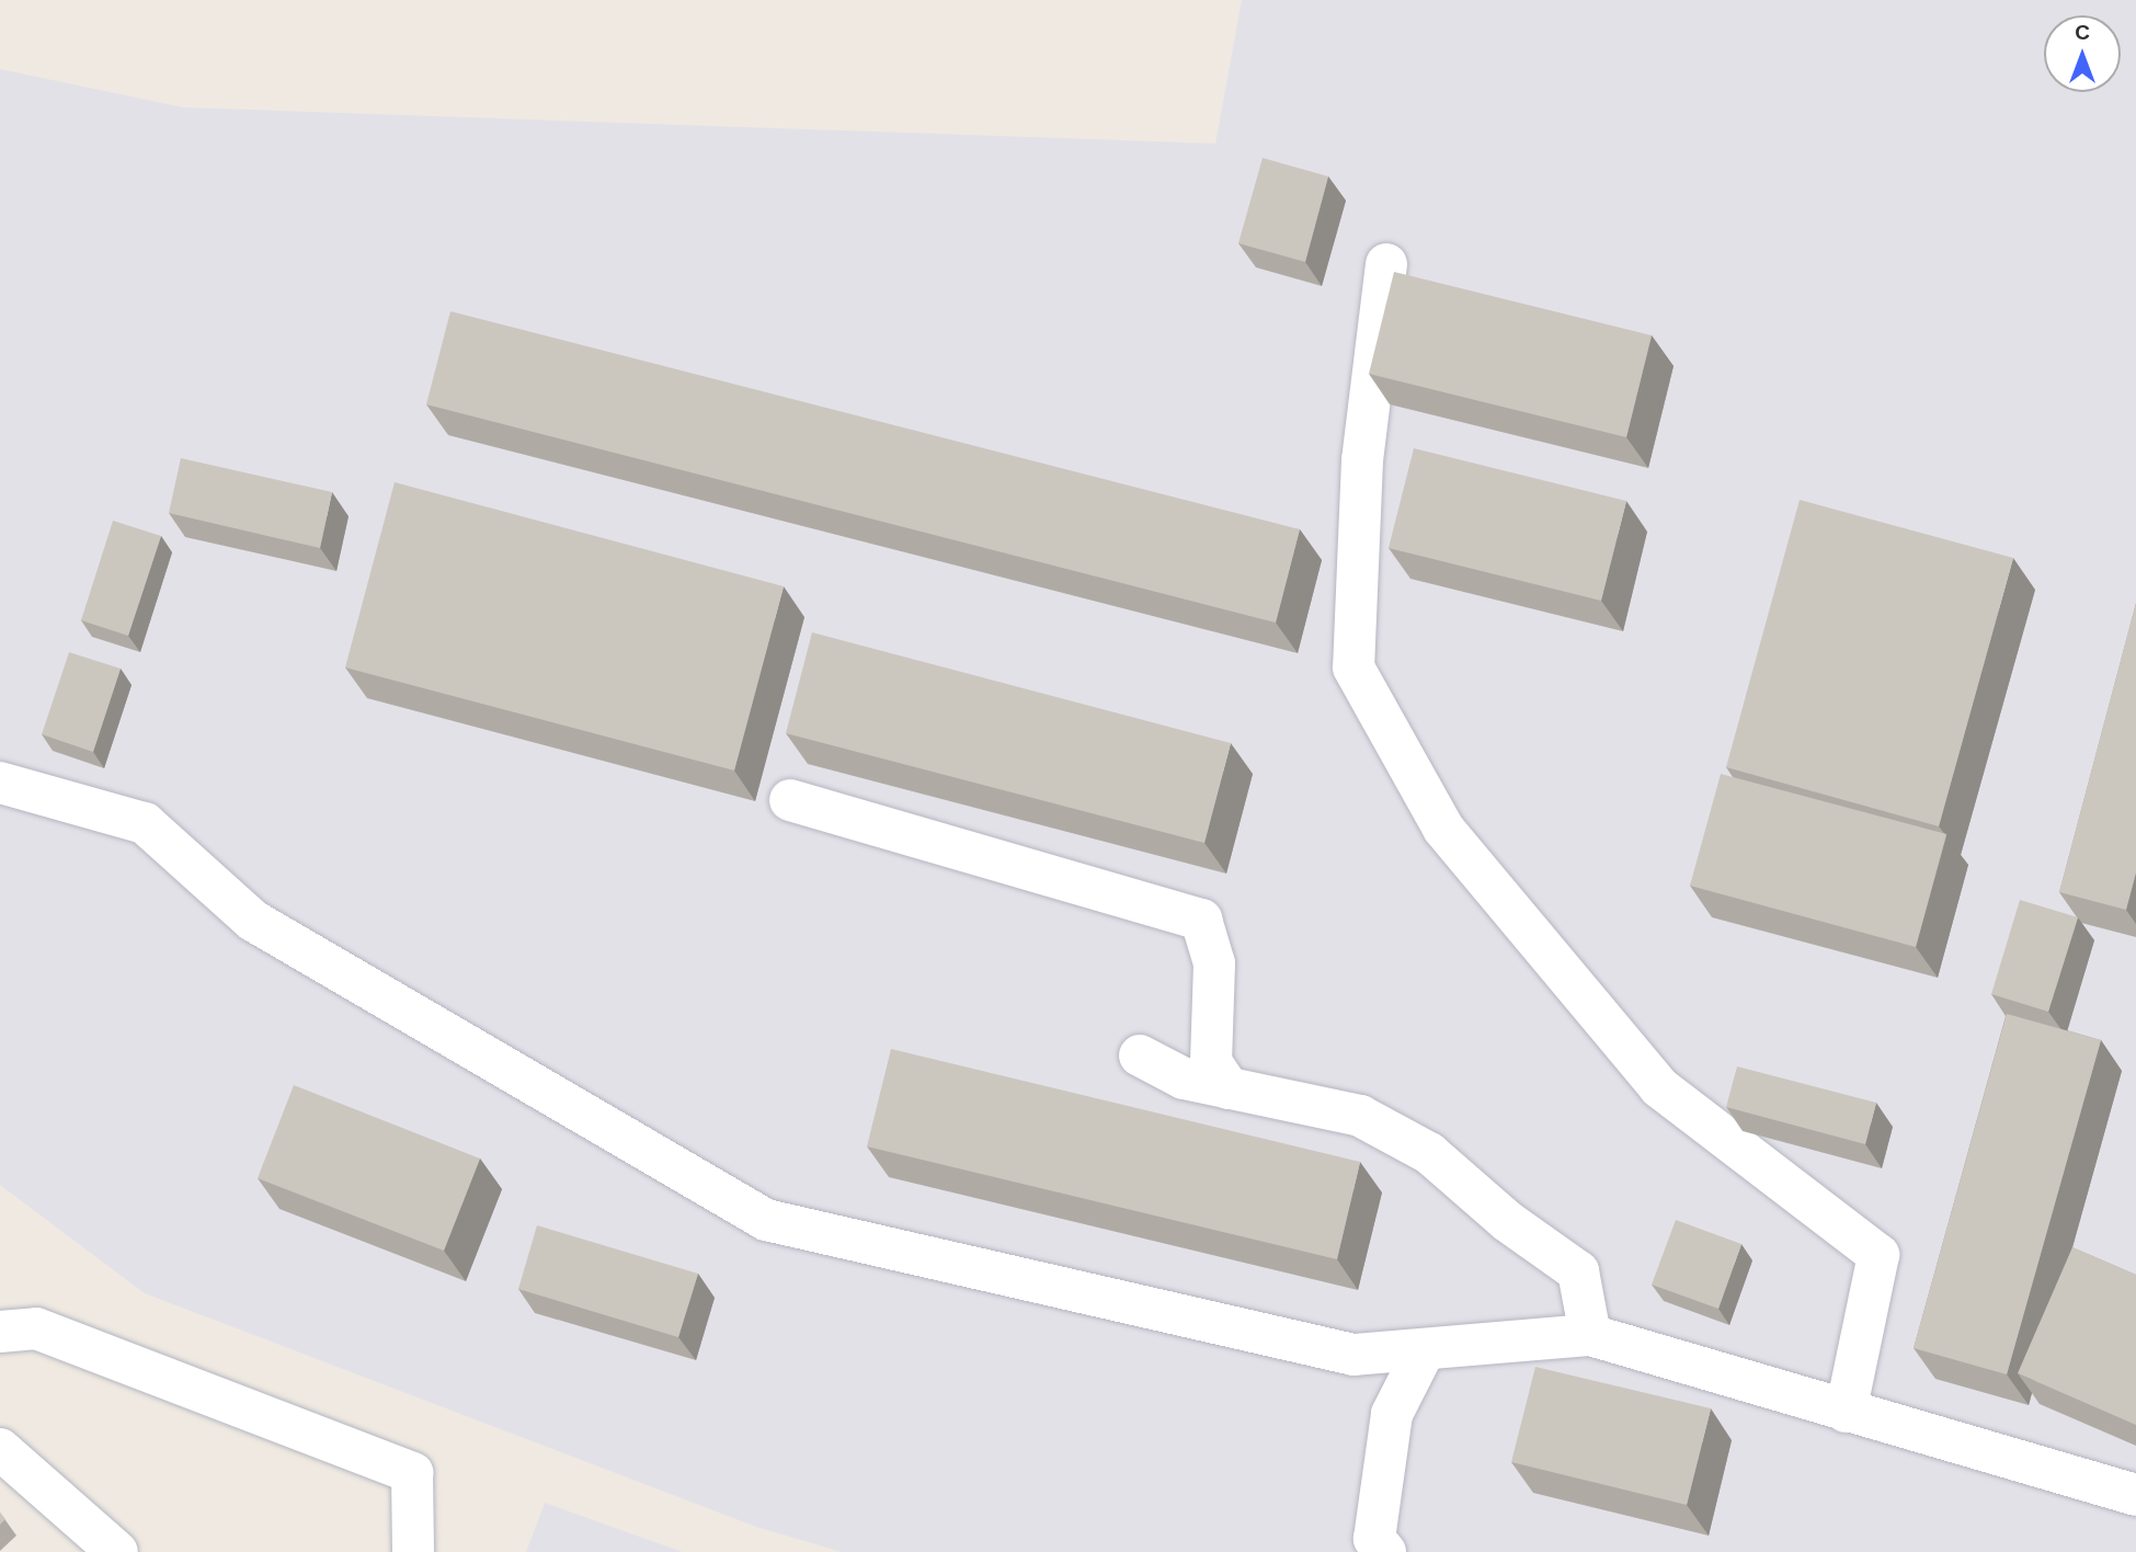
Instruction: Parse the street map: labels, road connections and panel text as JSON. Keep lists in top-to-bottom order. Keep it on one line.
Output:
{"north":"top"}
